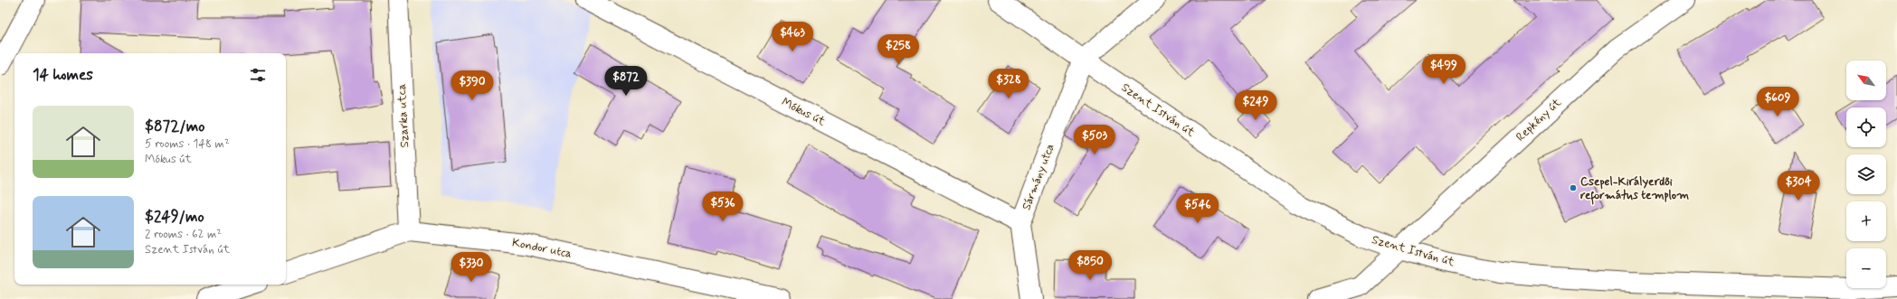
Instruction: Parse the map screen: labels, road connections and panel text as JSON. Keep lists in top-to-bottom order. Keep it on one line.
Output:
{"streets":{"street":["Szent István út","Mókus út","Szarka utca","Repkény út","Sármány utca","Kondor utca"]},"crossings":[["Szent István út","Repkény út"],["Szent István út","Sármány utca"],["Mókus út","Sármány utca"],["Szarka utca","Kondor utca"]],"places":["Csepel-Királyerdői református templom"],"north":"top left","page":{"price":["$463","$258","$499","$872","$328","$390","$609","$249","$503","$304","$536","$546","$850","$330"],"heading":"14 homes","map_buttons":["+","−"],"list":[{"name":"$872/mo","note":"5 rooms · 148 m² · Mókus út"},{"name":"$249/mo","note":"2 rooms · 62 m² · Szent István út"}]}}
